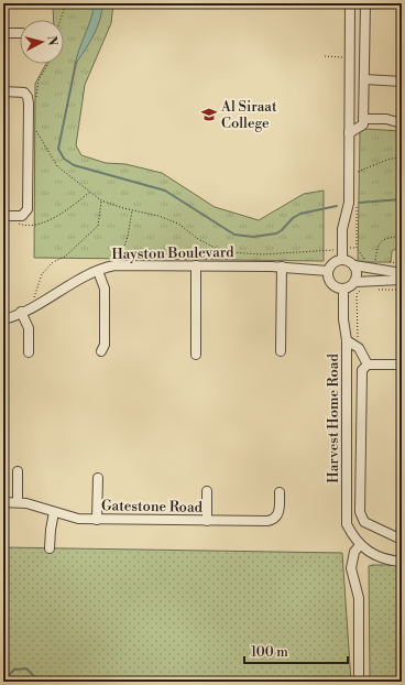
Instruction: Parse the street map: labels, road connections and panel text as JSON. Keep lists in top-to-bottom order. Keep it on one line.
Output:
{"streets":{"street":["Hayston Boulevard","Harvest Home Road","Gatestone Road"]},"crossings":[["Hayston Boulevard","Harvest Home Road"]],"places":{"school or university":["Al Siraat College"]},"scale_bar":"100 m","north":"right"}
